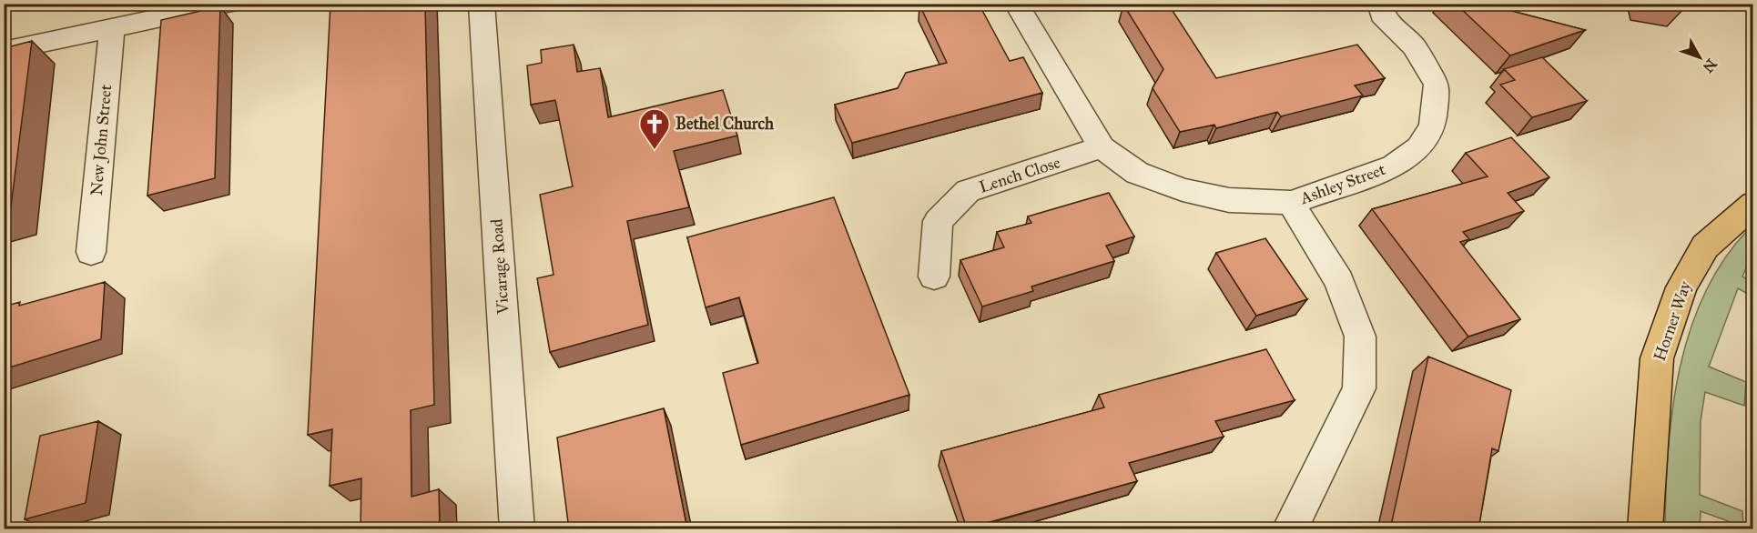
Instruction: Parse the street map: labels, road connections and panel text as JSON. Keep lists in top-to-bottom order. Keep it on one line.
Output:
{"streets":{"main road":["Horner Way"],"street":["New John Street","Lench Close","Ashley Street","Vicarage Road"]},"places":{"church":["Bethel Church"]},"north":"bottom right"}
